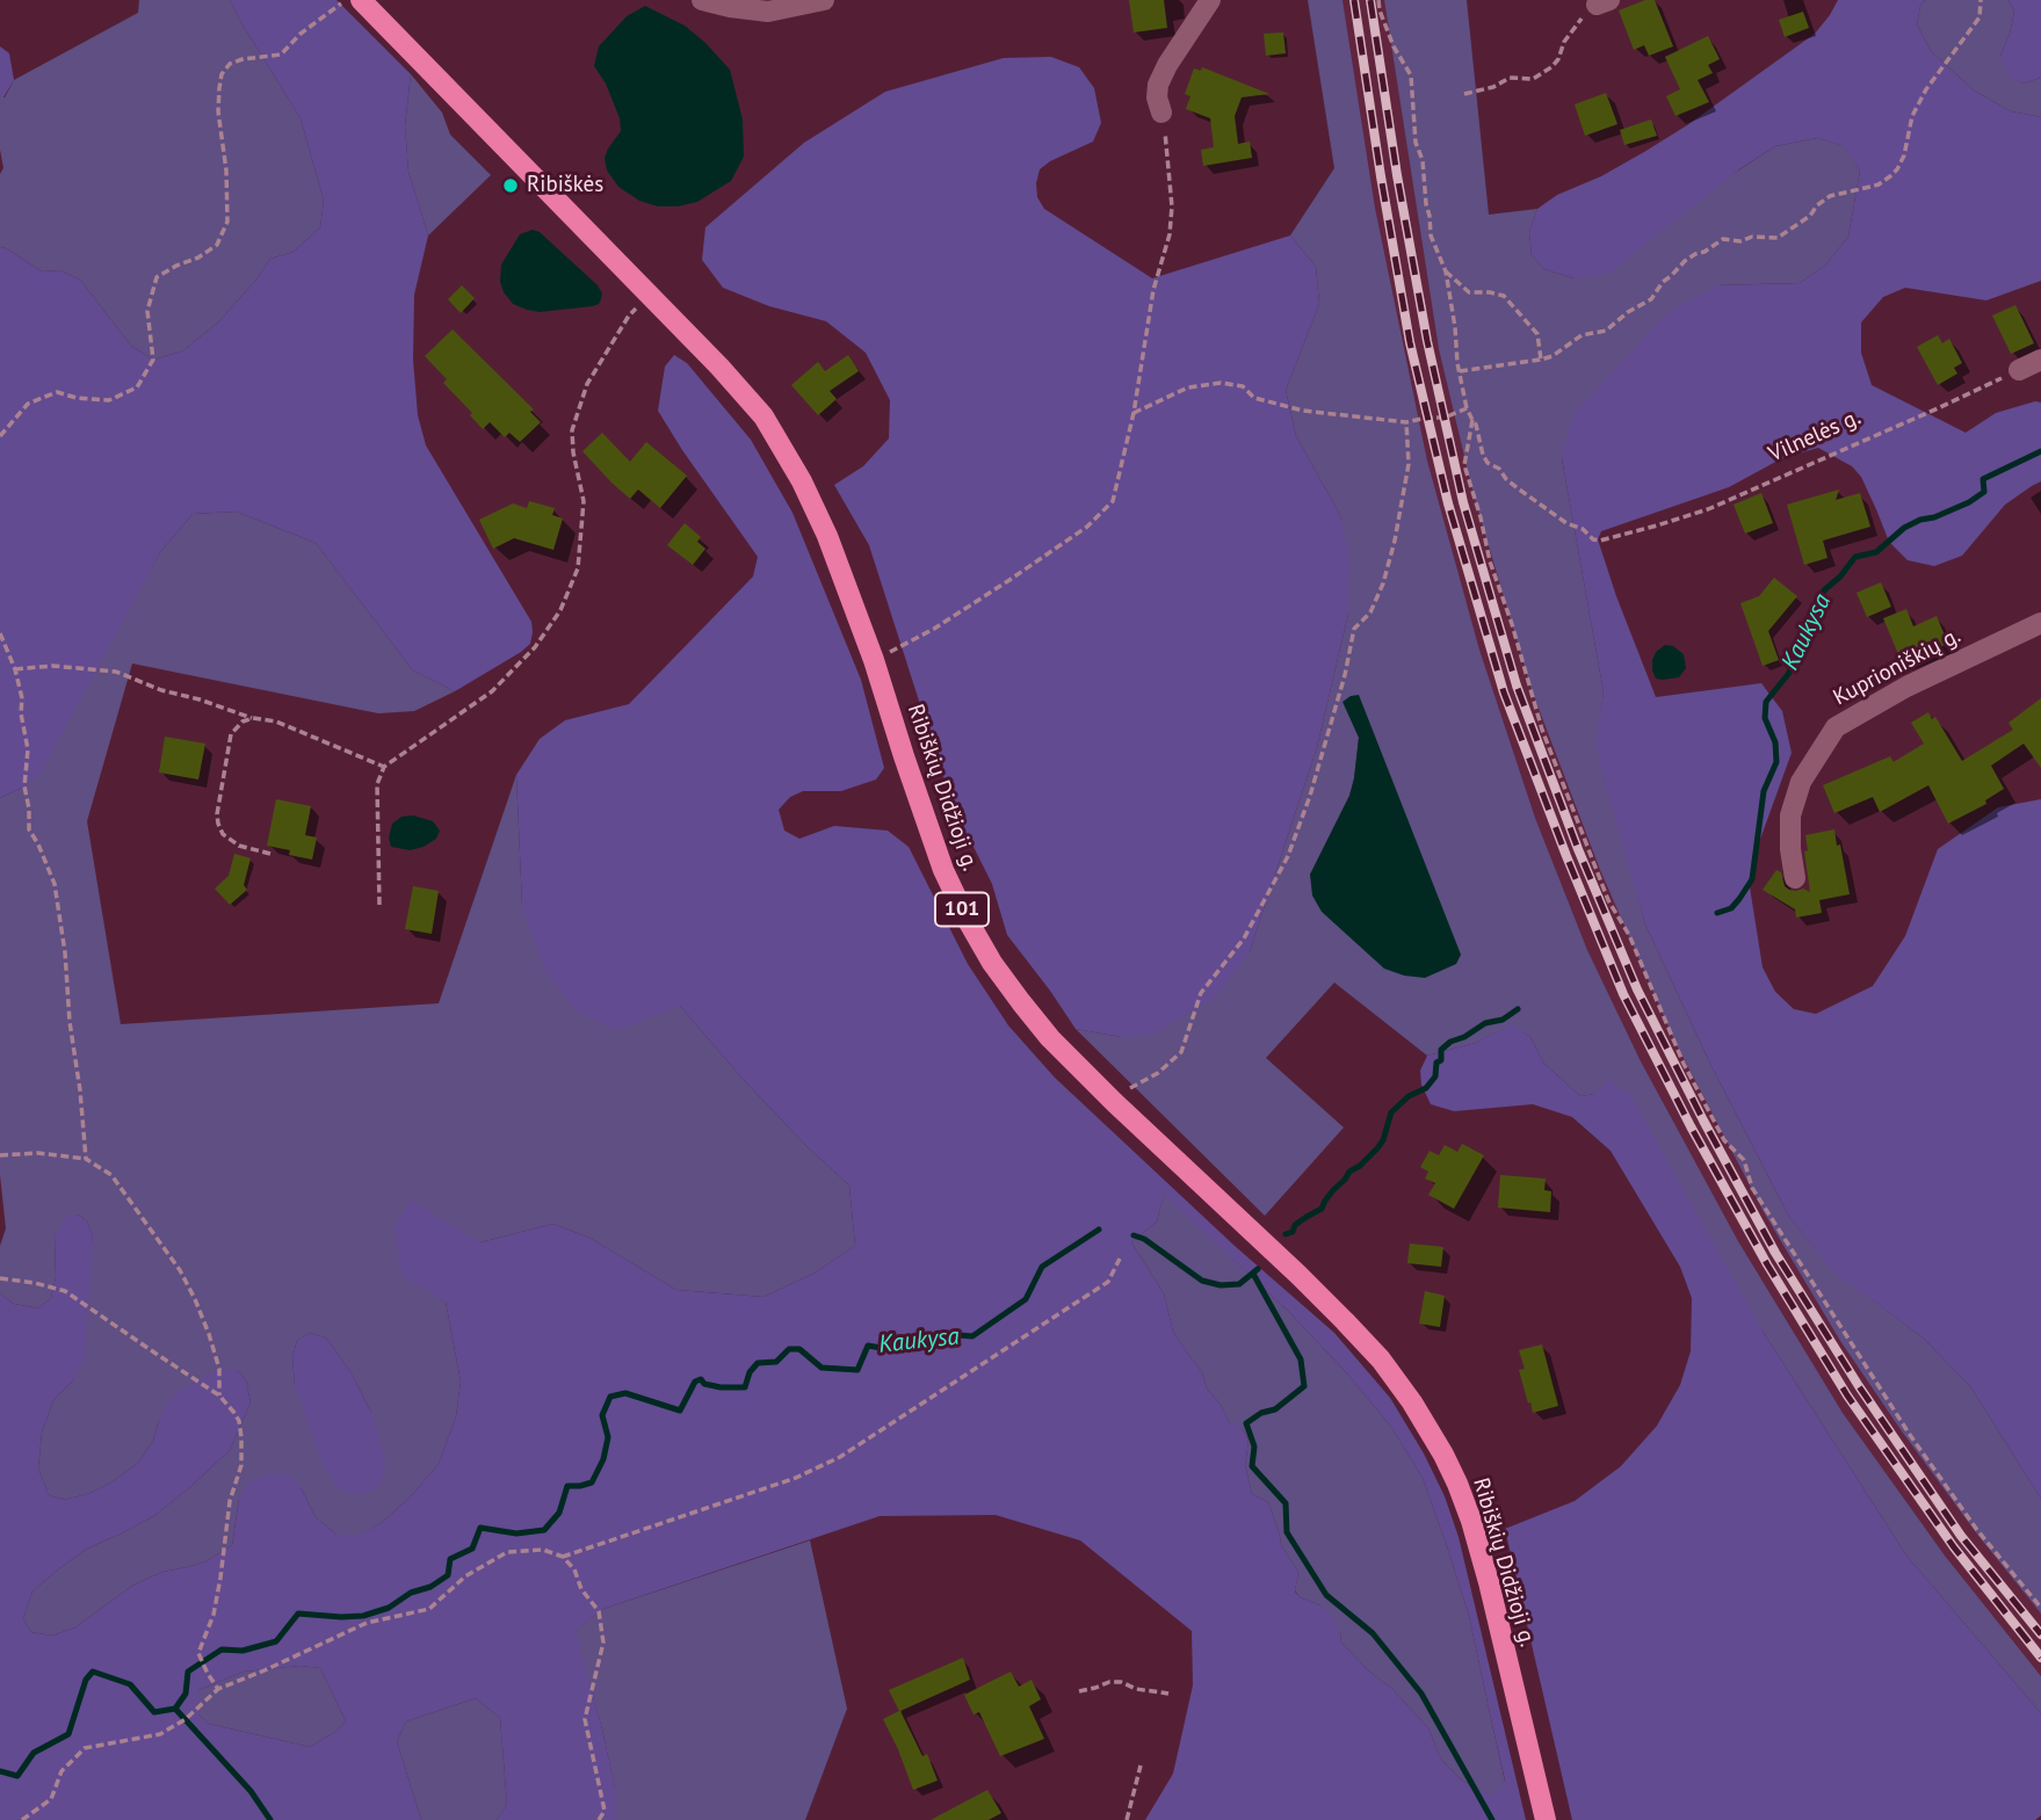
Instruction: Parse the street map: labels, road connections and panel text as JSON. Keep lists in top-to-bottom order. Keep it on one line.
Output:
{"streets":{"main road":["Ribiškių Didžioji g.","101"],"street":["Kuprioniškių g."],"path":["Vilnelės g."]},"water":["Kaukysa"],"places":["Ribiškės"]}
